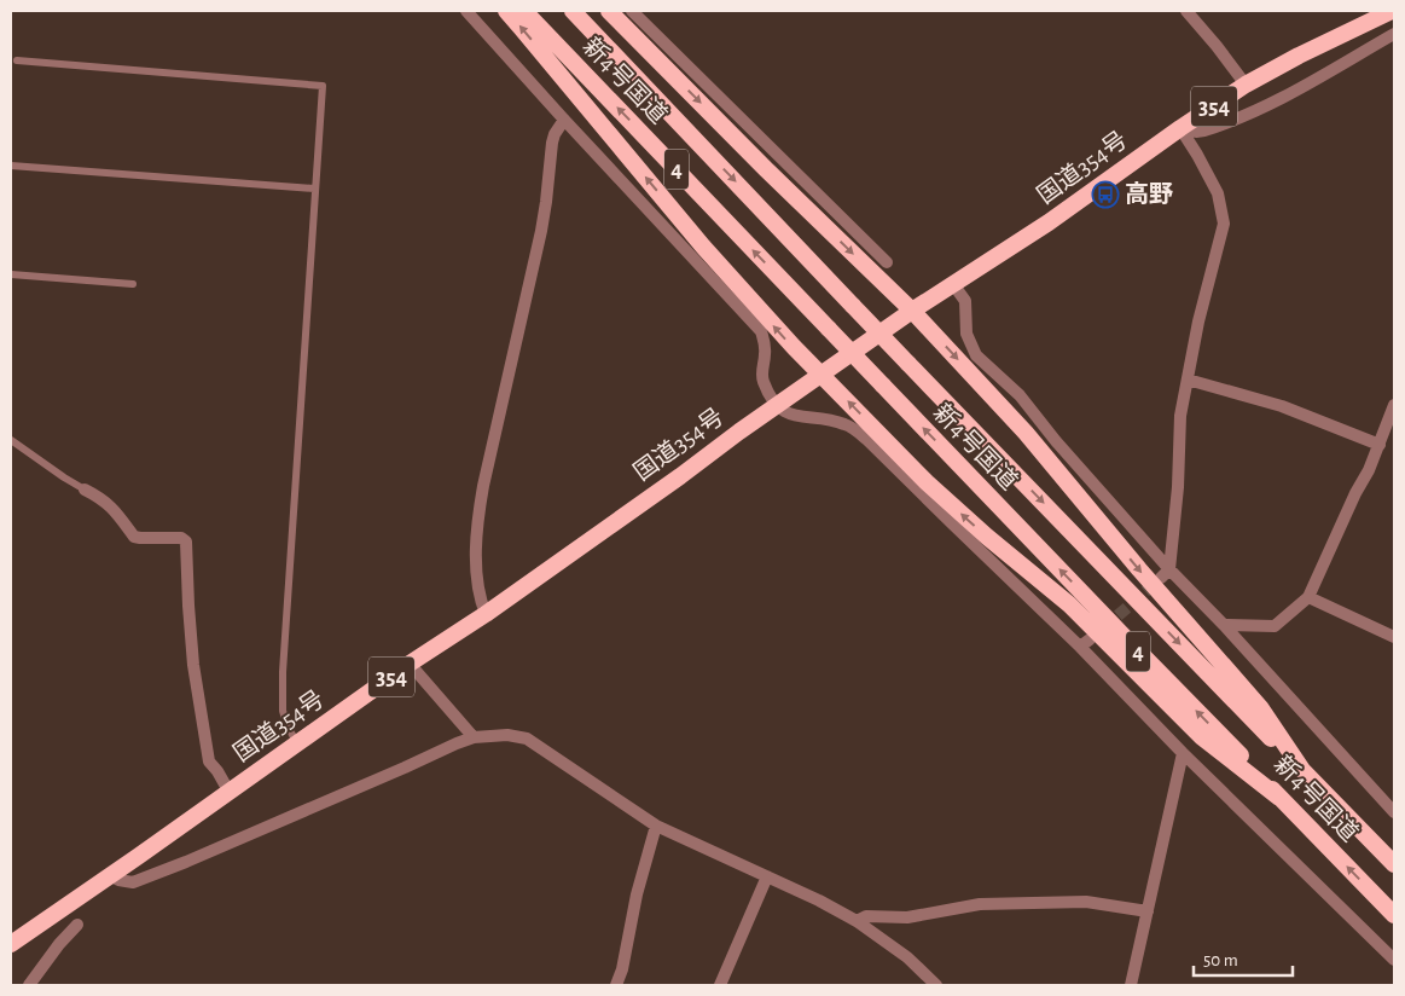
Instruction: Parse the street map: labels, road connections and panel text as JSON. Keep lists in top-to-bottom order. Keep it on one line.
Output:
{"streets":{"highway":["新4号国道","354","国道354号","4"]},"places":{"bus stop":["高野"]},"scale_bar":"50 m"}
